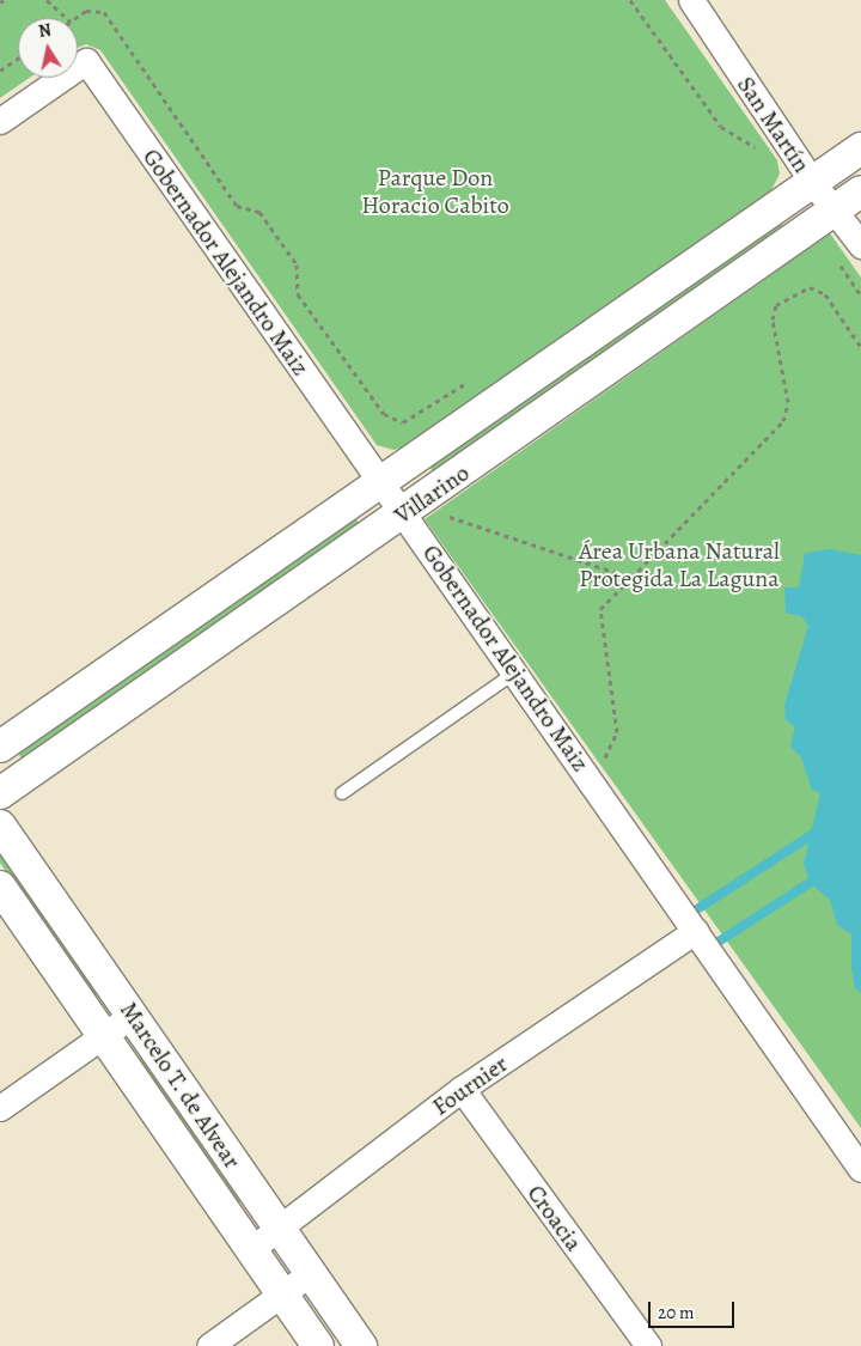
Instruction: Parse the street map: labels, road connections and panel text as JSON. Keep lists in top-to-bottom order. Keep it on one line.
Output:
{"streets":{"street":["San Martín","Gobernador Alejandro Maiz","Villarino","Marcelo T. de Alvear","Fournier","Croacia"]},"crossings":[["San Martín","Villarino"],["Gobernador Alejandro Maiz","Villarino"],["Gobernador Alejandro Maiz","Fournier"],["Marcelo T. de Alvear","Fournier"],["Fournier","Croacia"]],"parks":["Parque Don Horacio Cabito","Área Urbana Natural Protegida La Laguna"],"scale_bar":"20 m","north":"top"}
